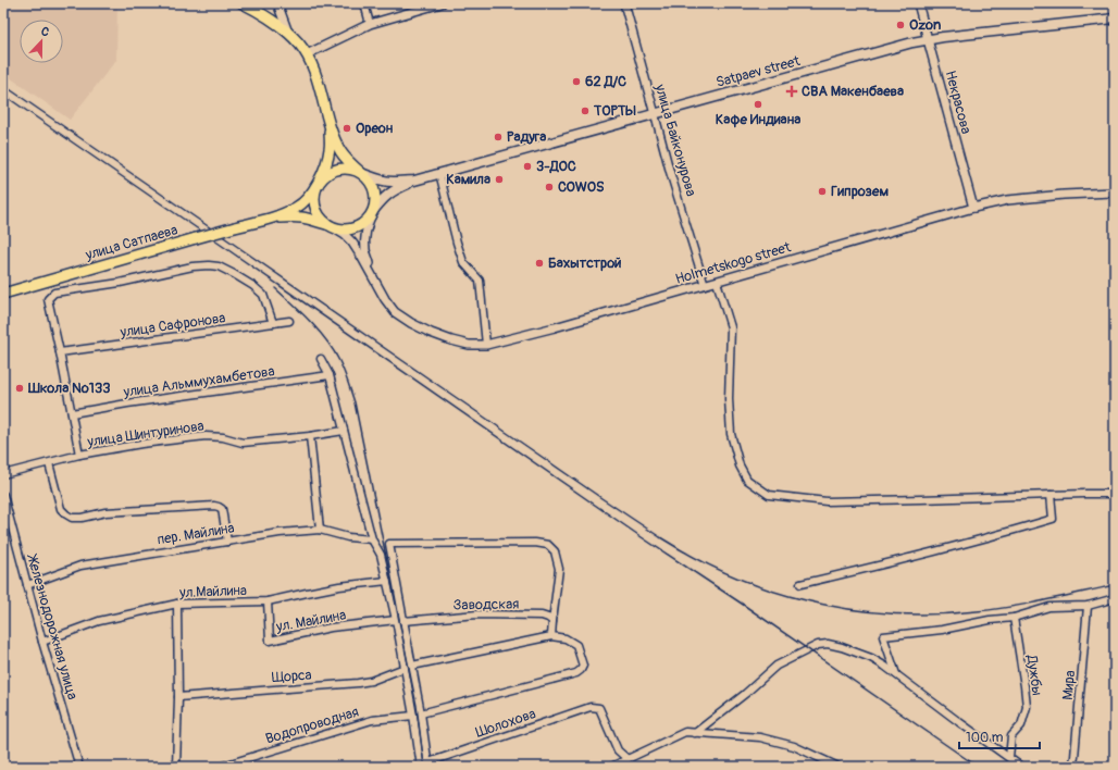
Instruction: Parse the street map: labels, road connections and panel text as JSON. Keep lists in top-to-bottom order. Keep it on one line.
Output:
{"streets":{"main road":["Satpaev street","улица Сатпаева"],"street":["Некрасова","улица Байконурова","Holmetskogo street","улица Сафронова","улица Альммухамбетова","улица Шинтуринова","пер. Майлина","ул.Майлина","Заводская","ул. Майлина","Железнодорожная улица","Дужбы","Щорса","Мира","Шолохова","Водопроводная"]},"crossings":[["Satpaev street","Некрасова"],["Satpaev street","улица Байконурова"],["Некрасова","Holmetskogo street"],["улица Байконурова","Holmetskogo street"],["пер. Майлина","Железнодорожная улица"],["ул.Майлина","ул. Майлина"],["ул.Майлина","Железнодорожная улица"]],"places":{"other":["Ozon","62 Д/С","Кафе Индиана","ТОРТЫ","Ореон","Радуга","3-ДОС","Камила","COWOS","Гипрозем","Бахытстрой","Школа №133"],"health":["СВА Макенбаева"]},"scale_bar":"100 m","north":"top"}
